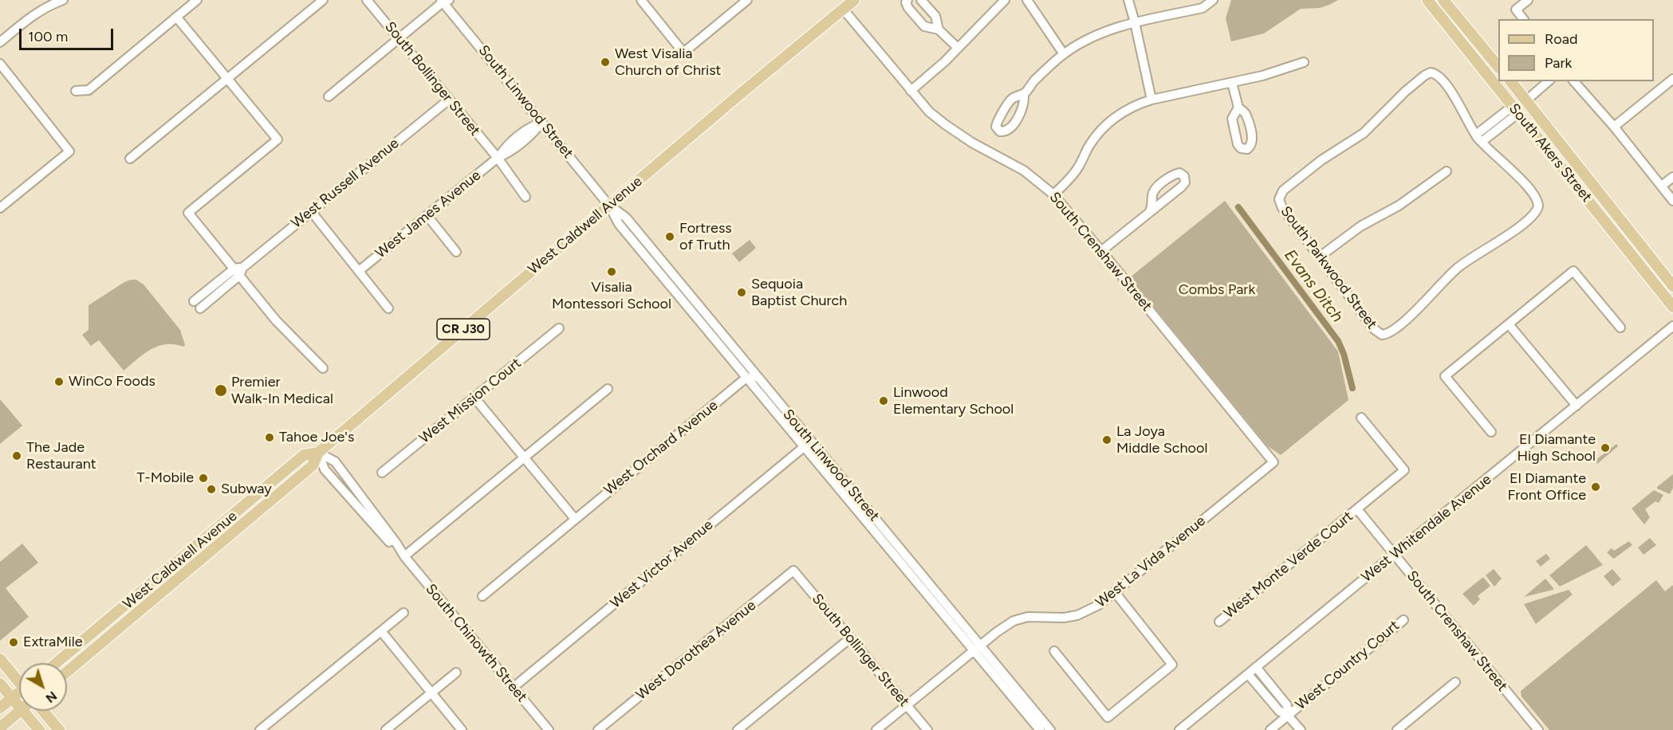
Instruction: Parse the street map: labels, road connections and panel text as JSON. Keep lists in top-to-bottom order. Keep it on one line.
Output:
{"streets":{"main road":["South Akers Street","West Caldwell Avenue","CR J30"],"street":["South Bollinger Street","South Linwood Street","West Russell Avenue","West James Avenue","South Crenshaw Street","South Parkwood Street","West Mission Court","West Orchard Avenue","West Whitendale Avenue","West La Vida Avenue","West Victor Avenue","West Monte Verde Court","South Chinowth Street","West Dorothea Avenue","West Country Court"]},"crossings":[["South Bollinger Street","West Russell Avenue"],["South Bollinger Street","West James Avenue"],["South Bollinger Street","West La Vida Avenue"],["South Bollinger Street","West Dorothea Avenue"],["South Linwood Street","West James Avenue"],["South Linwood Street","West Caldwell Avenue"],["South Linwood Street","West Orchard Avenue"],["South Linwood Street","West La Vida Avenue"],["South Linwood Street","West Victor Avenue"],["West Caldwell Avenue","South Crenshaw Street"],["West Caldwell Avenue","South Chinowth Street"],["South Crenshaw Street","West Whitendale Avenue"],["South Crenshaw Street","West La Vida Avenue"],["South Crenshaw Street","West Monte Verde Court"],["West Victor Avenue","South Chinowth Street"]],"water":["Evans Ditch"],"parks":["Combs Park"],"places":["West Visalia Church of Christ","Fortress of Truth","Visalia Montessori School","Sequoia Baptist Church","WinCo Foods","Premier Walk-In Medical","Linwood Elementary School","Tahoe Joe's","La Joya Middle School","El Diamante High School","The Jade Restaurant","T-Mobile","El Diamante Front Office","Subway","ExtraMile"],"legend":["Road","Park"],"scale_bar":"100 m","north":"bottom right"}
